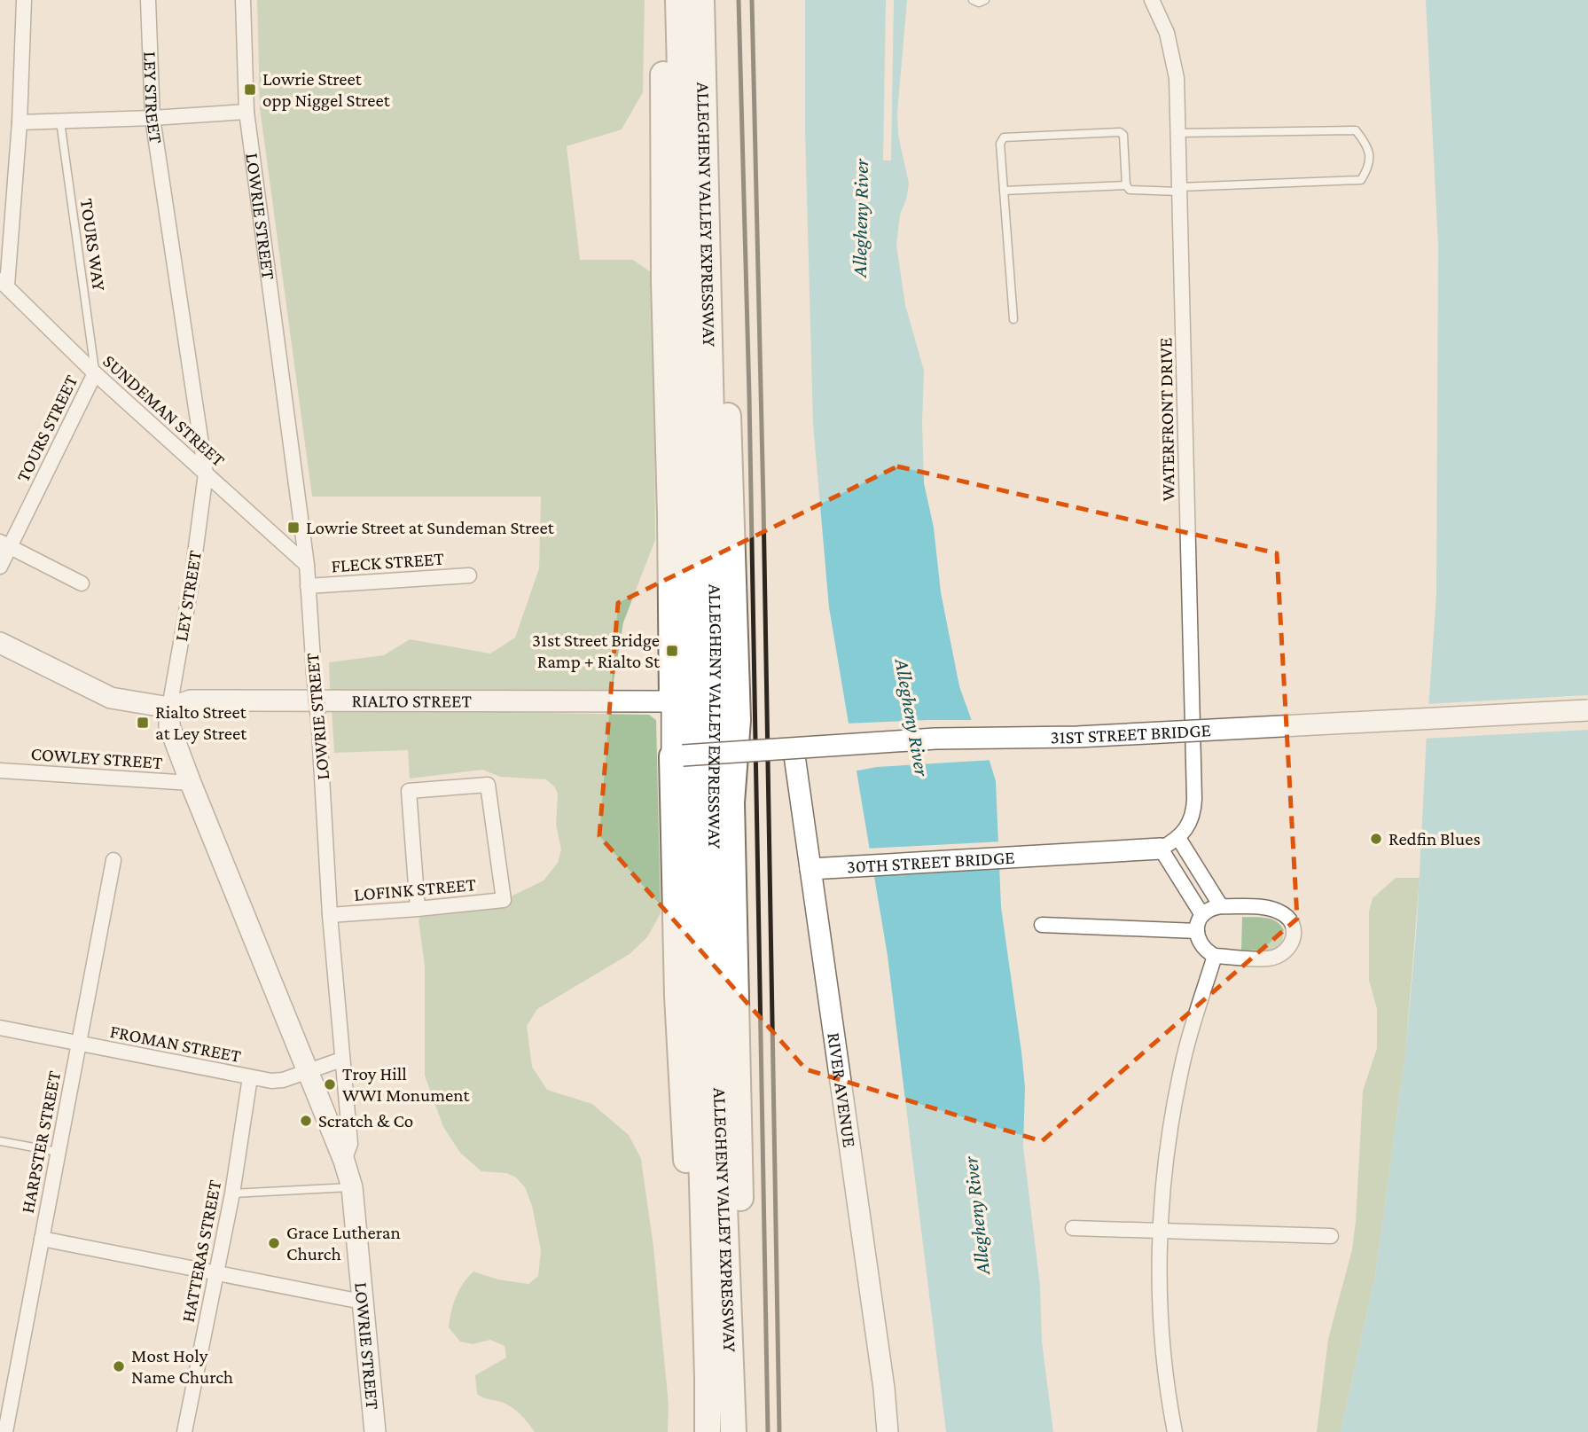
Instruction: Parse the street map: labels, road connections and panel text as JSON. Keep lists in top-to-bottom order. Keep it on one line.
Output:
{"streets":{"highway":["ALLEGHENY VALLEY EXPRESSWAY"],"street":["LEY STREET","LOWRIE STREET","SUNDEMAN STREET","WATERFRONT DRIVE","TOURS STREET","FLECK STREET","RIALTO STREET","31ST STREET BRIDGE","COWLEY STREET","30TH STREET BRIDGE","LOFINK STREET","FROMAN STREET","RIVER AVENUE","HARPSTER STREET","HATTERAS STREET"],"lane":["TOURS WAY"]},"crossings":[["LEY STREET","LOWRIE STREET"],["LEY STREET","SUNDEMAN STREET"],["LEY STREET","RIALTO STREET"],["LEY STREET","COWLEY STREET"],["LEY STREET","FROMAN STREET"],["LOWRIE STREET","SUNDEMAN STREET"],["LOWRIE STREET","FLECK STREET"],["LOWRIE STREET","LOFINK STREET"],["LOWRIE STREET","FROMAN STREET"],["TOURS WAY","SUNDEMAN STREET"],["TOURS WAY","TOURS STREET"],["SUNDEMAN STREET","TOURS STREET"],["WATERFRONT DRIVE","30TH STREET BRIDGE"],["31ST STREET BRIDGE","RIVER AVENUE"],["30TH STREET BRIDGE","RIVER AVENUE"],["FROMAN STREET","HARPSTER STREET"],["FROMAN STREET","HATTERAS STREET"]],"water":["Allegheny River"],"places":{"transit":["Lowrie Street opp Niggel Street","Lowrie Street at Sundeman Street","31st Street Bridge Ramp + Rialto St","Rialto Street at Ley Street"],"other":["Redfin Blues","Troy Hill WWI Monument","Scratch & Co","Grace Lutheran Church","Most Holy Name Church"]}}
